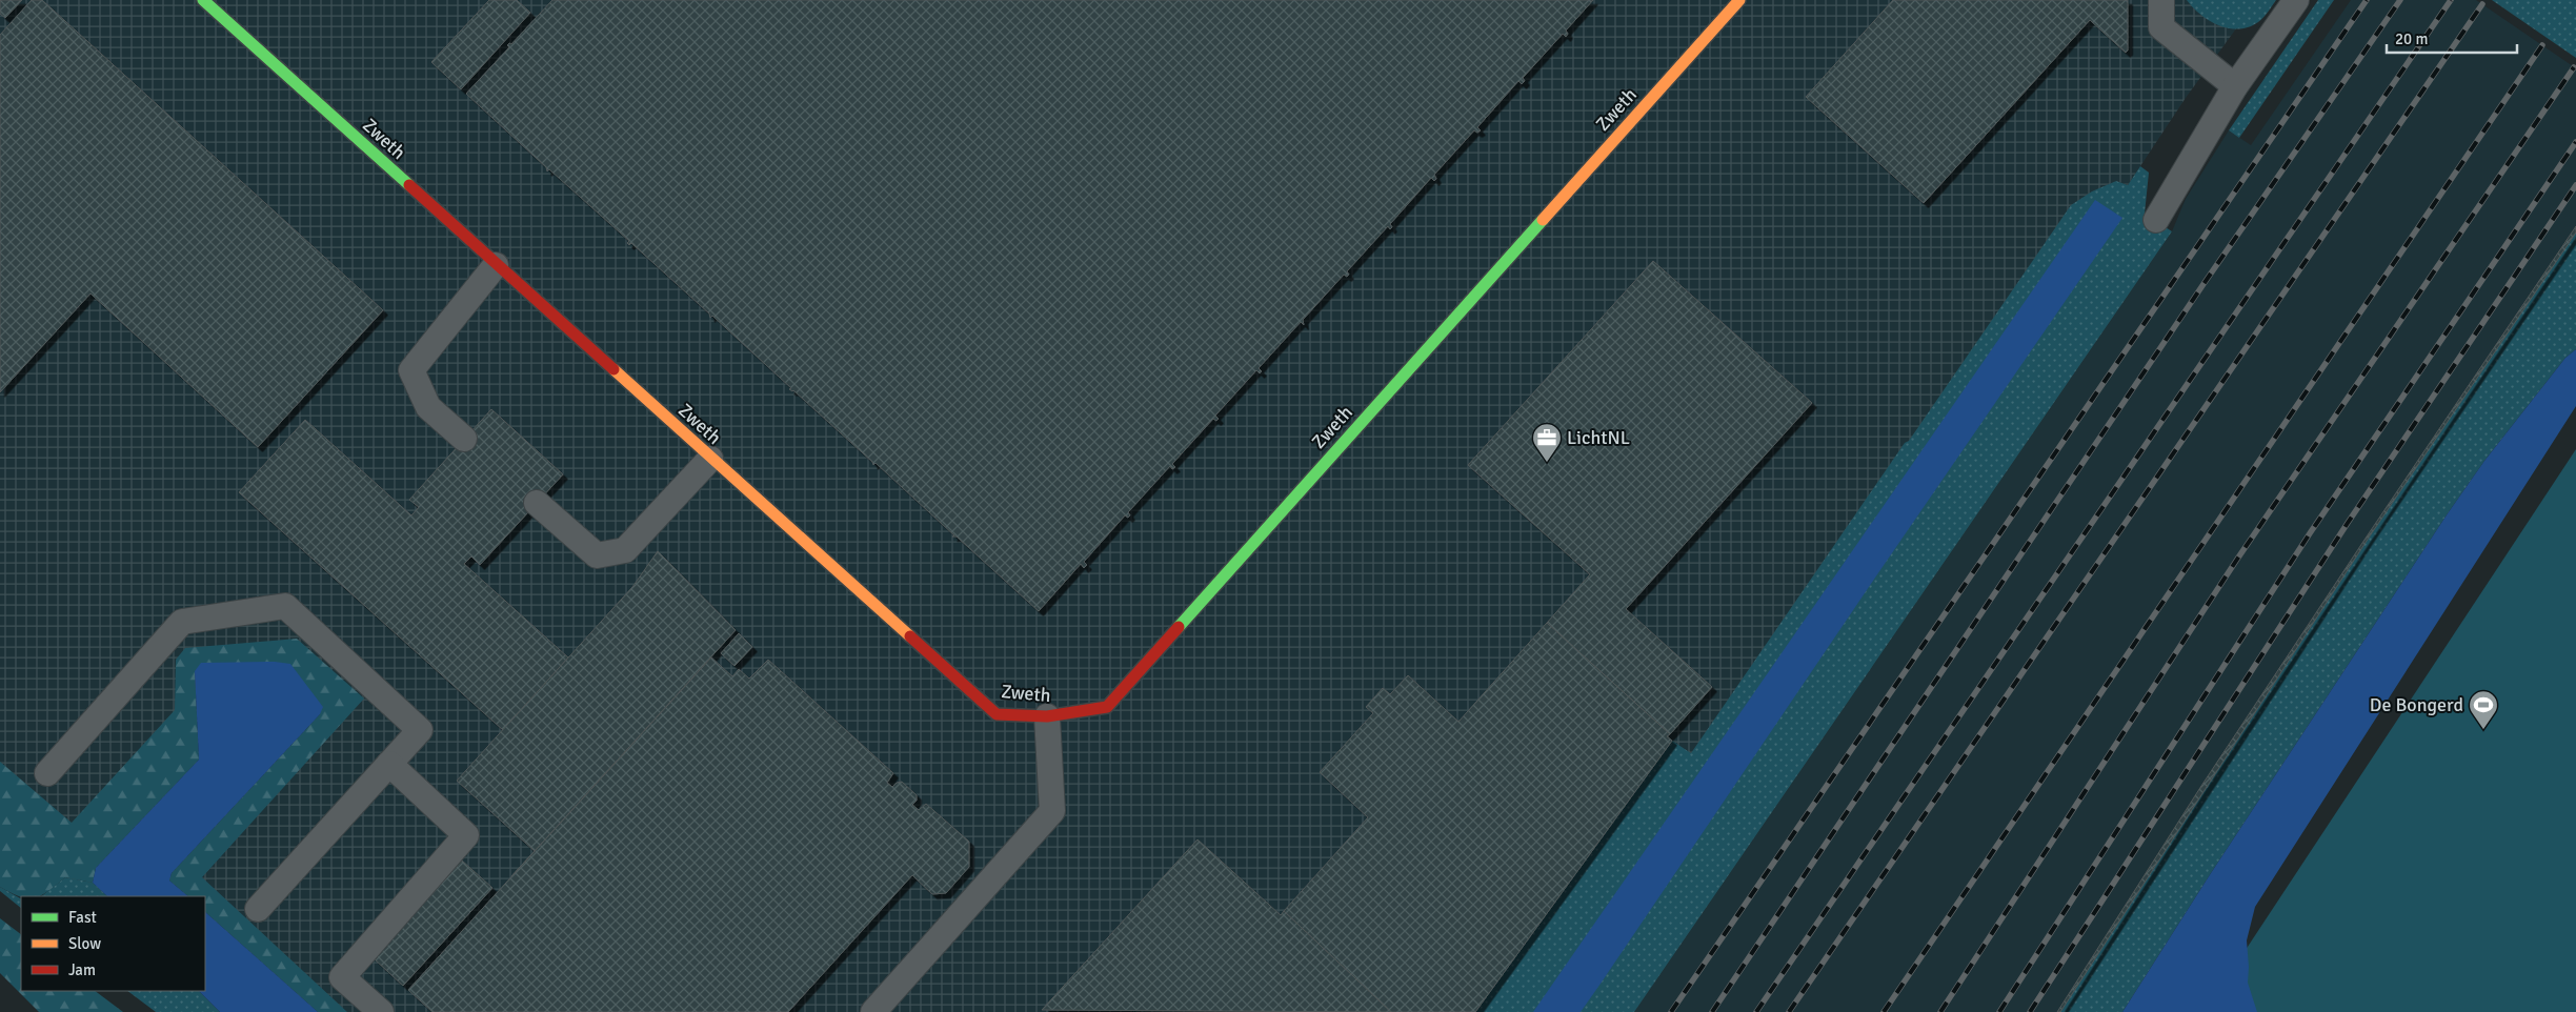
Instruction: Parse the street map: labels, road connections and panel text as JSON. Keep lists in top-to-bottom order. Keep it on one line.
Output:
{"streets":{"street":["Zweth"]},"places":{"office":["LichtNL"],"sports":["De Bongerd"]},"legend":["Fast","Slow","Jam"],"scale_bar":"20 m"}
